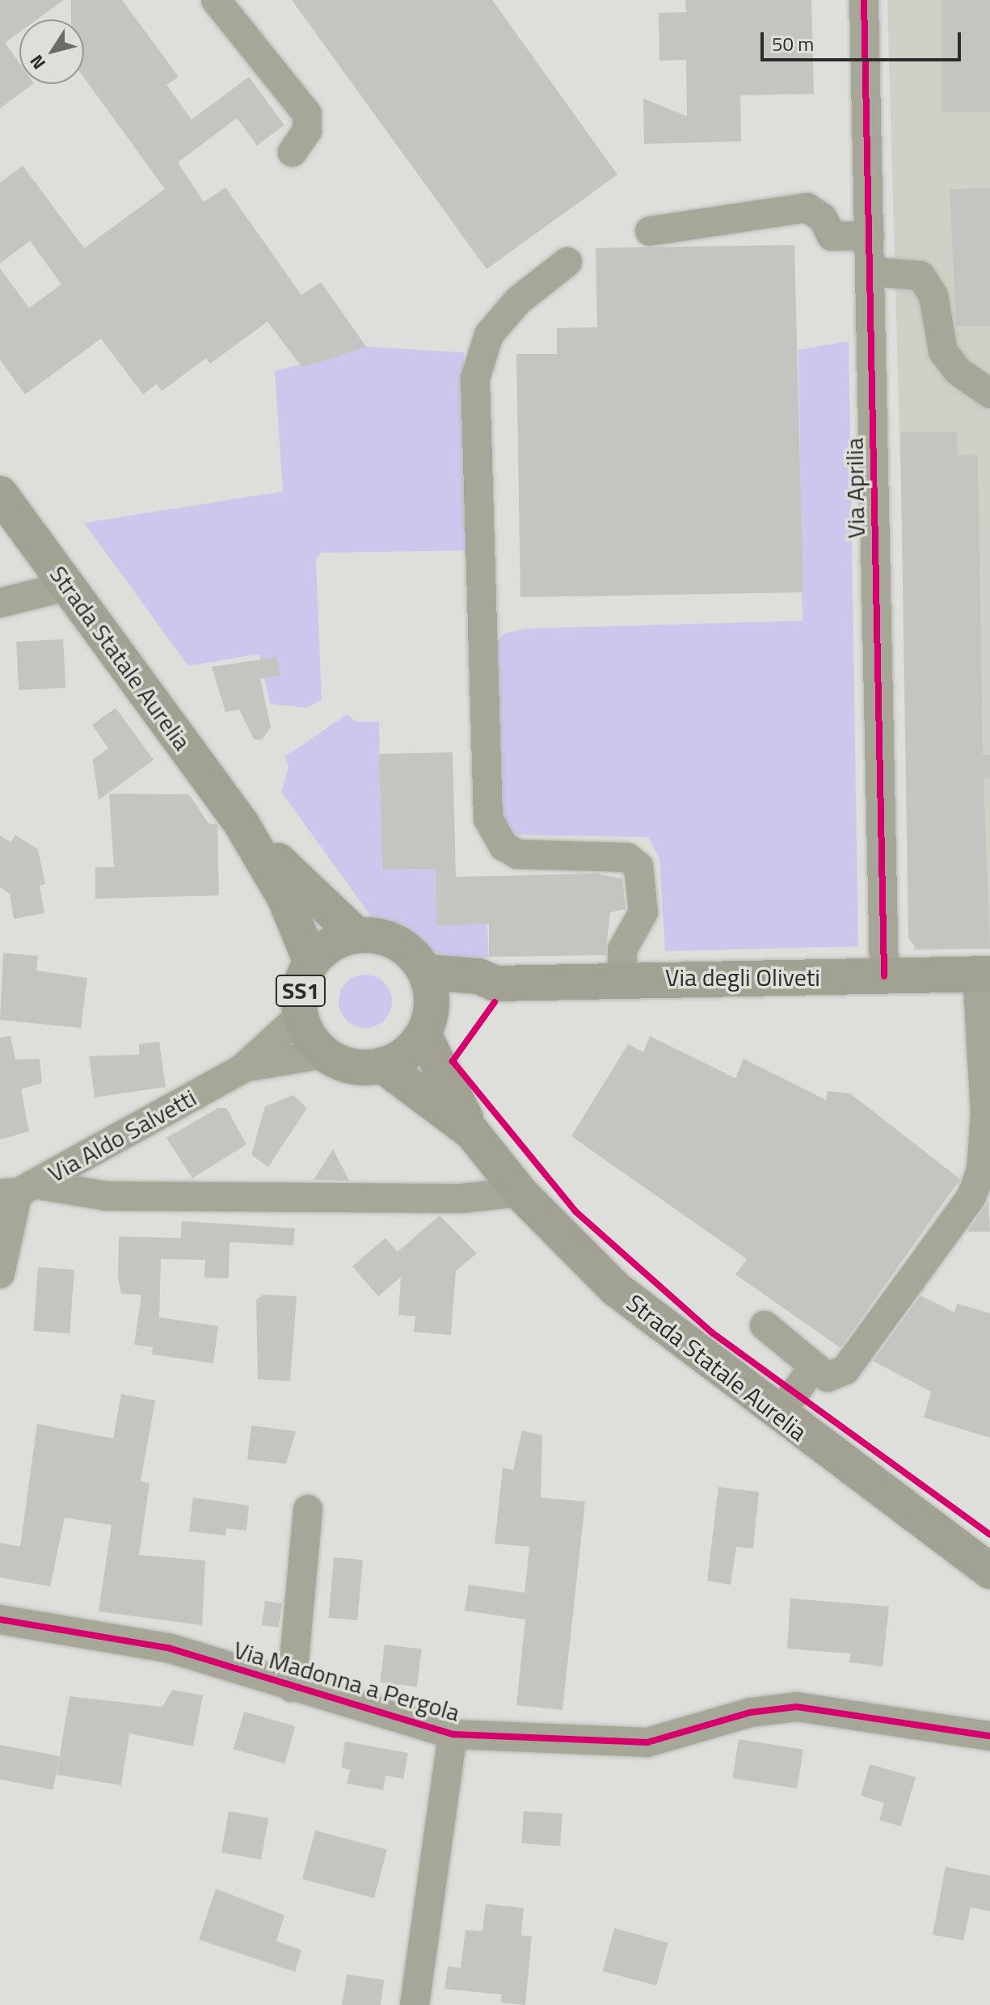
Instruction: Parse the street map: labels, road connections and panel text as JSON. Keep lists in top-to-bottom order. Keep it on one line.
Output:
{"streets":{"main road":["Strada Statale Aurelia","Via degli Oliveti","SS1"],"street":["Via Aprilia","Via Aldo Salvetti","Via Madonna a Pergola"]},"crossings":[["Via Aprilia","Via degli Oliveti"],["Strada Statale Aurelia","Via degli Oliveti"],["Strada Statale Aurelia","SS1"],["Strada Statale Aurelia","Via Aldo Salvetti"],["Via degli Oliveti","SS1"],["Via degli Oliveti","Via Aldo Salvetti"],["SS1","Via Aldo Salvetti"]],"scale_bar":"50 m","north":"bottom left"}
